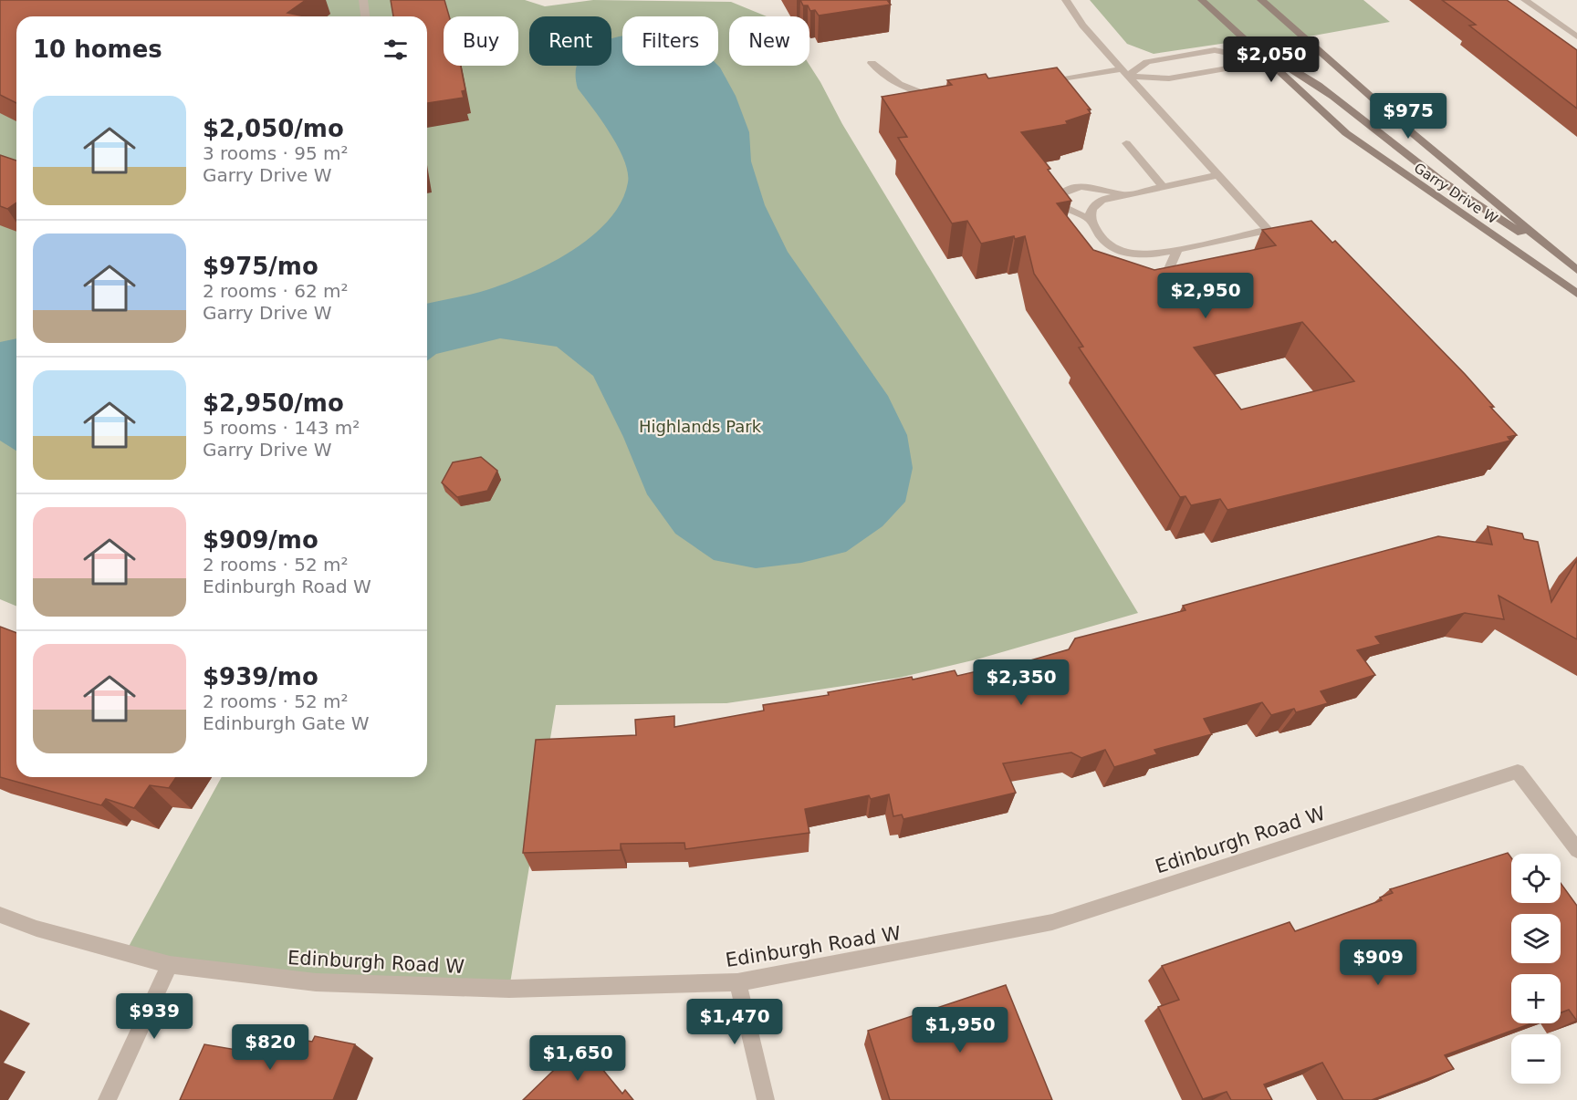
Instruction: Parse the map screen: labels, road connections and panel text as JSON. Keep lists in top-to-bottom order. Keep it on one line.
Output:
{"streets":{"main road":["Garry Drive W"],"street":["Edinburgh Road W"]},"parks":["Highlands Park"],"page":{"chip":["Buy","Rent","Filters","New"],"heading":"10 homes","price":["$2,050","$975","$2,950","$2,350","$909","$939","$1,470","$1,950","$820","$1,650"],"list":[{"name":"$2,050/mo","note":"3 rooms · 95 m² · Garry Drive W"},{"name":"$975/mo","note":"2 rooms · 62 m² · Garry Drive W"},{"name":"$2,950/mo","note":"5 rooms · 143 m² · Garry Drive W"},{"name":"$909/mo","note":"2 rooms · 52 m² · Edinburgh Road W"},{"name":"$939/mo","note":"2 rooms · 52 m² · Edinburgh Gate W"}],"map_buttons":["+","−"]}}
